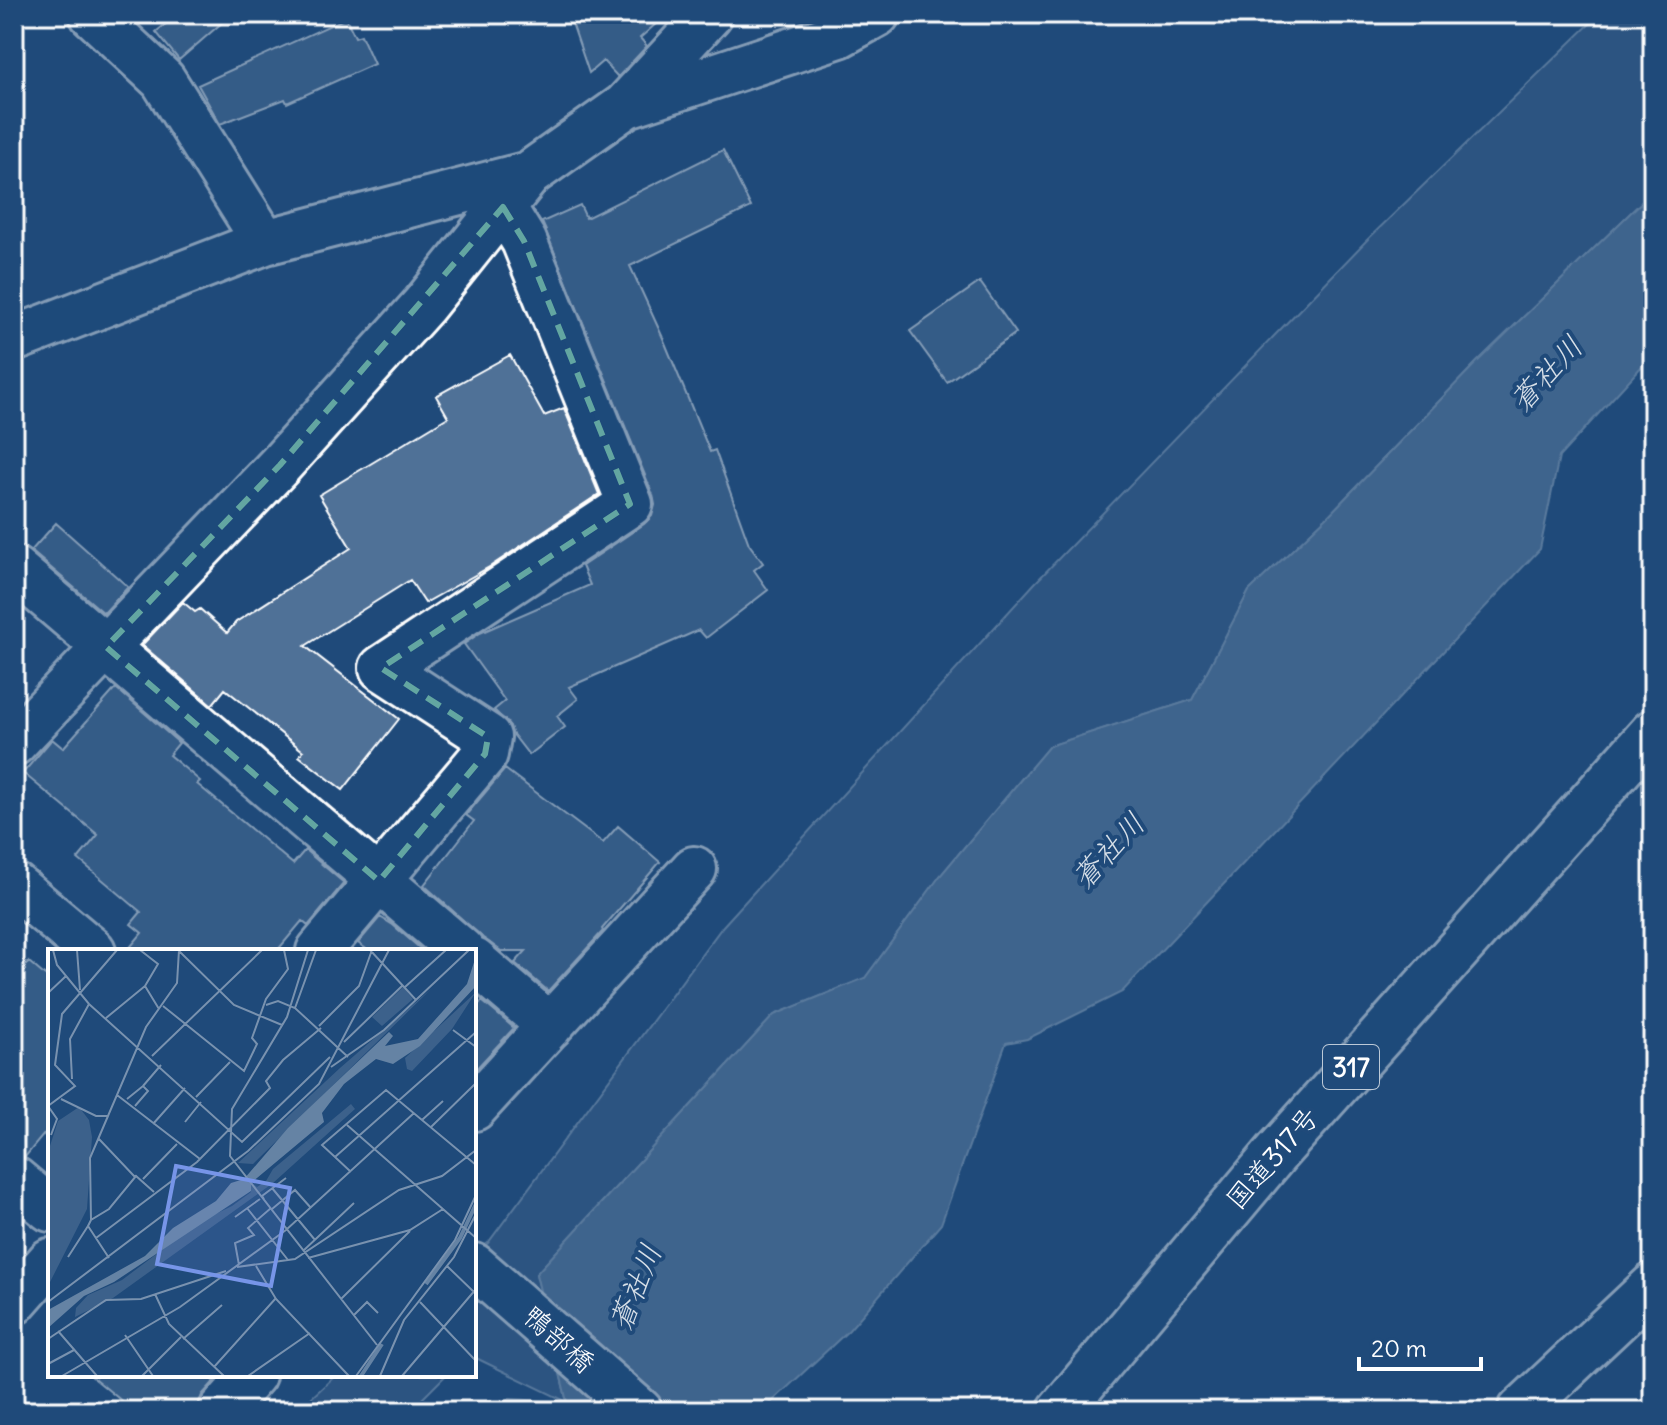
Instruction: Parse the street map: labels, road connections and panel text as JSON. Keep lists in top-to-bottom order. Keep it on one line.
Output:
{"streets":{"main road":["317","国道317号","鴨部橋"]},"water":["蒼社川"],"scale_bar":"20 m"}
